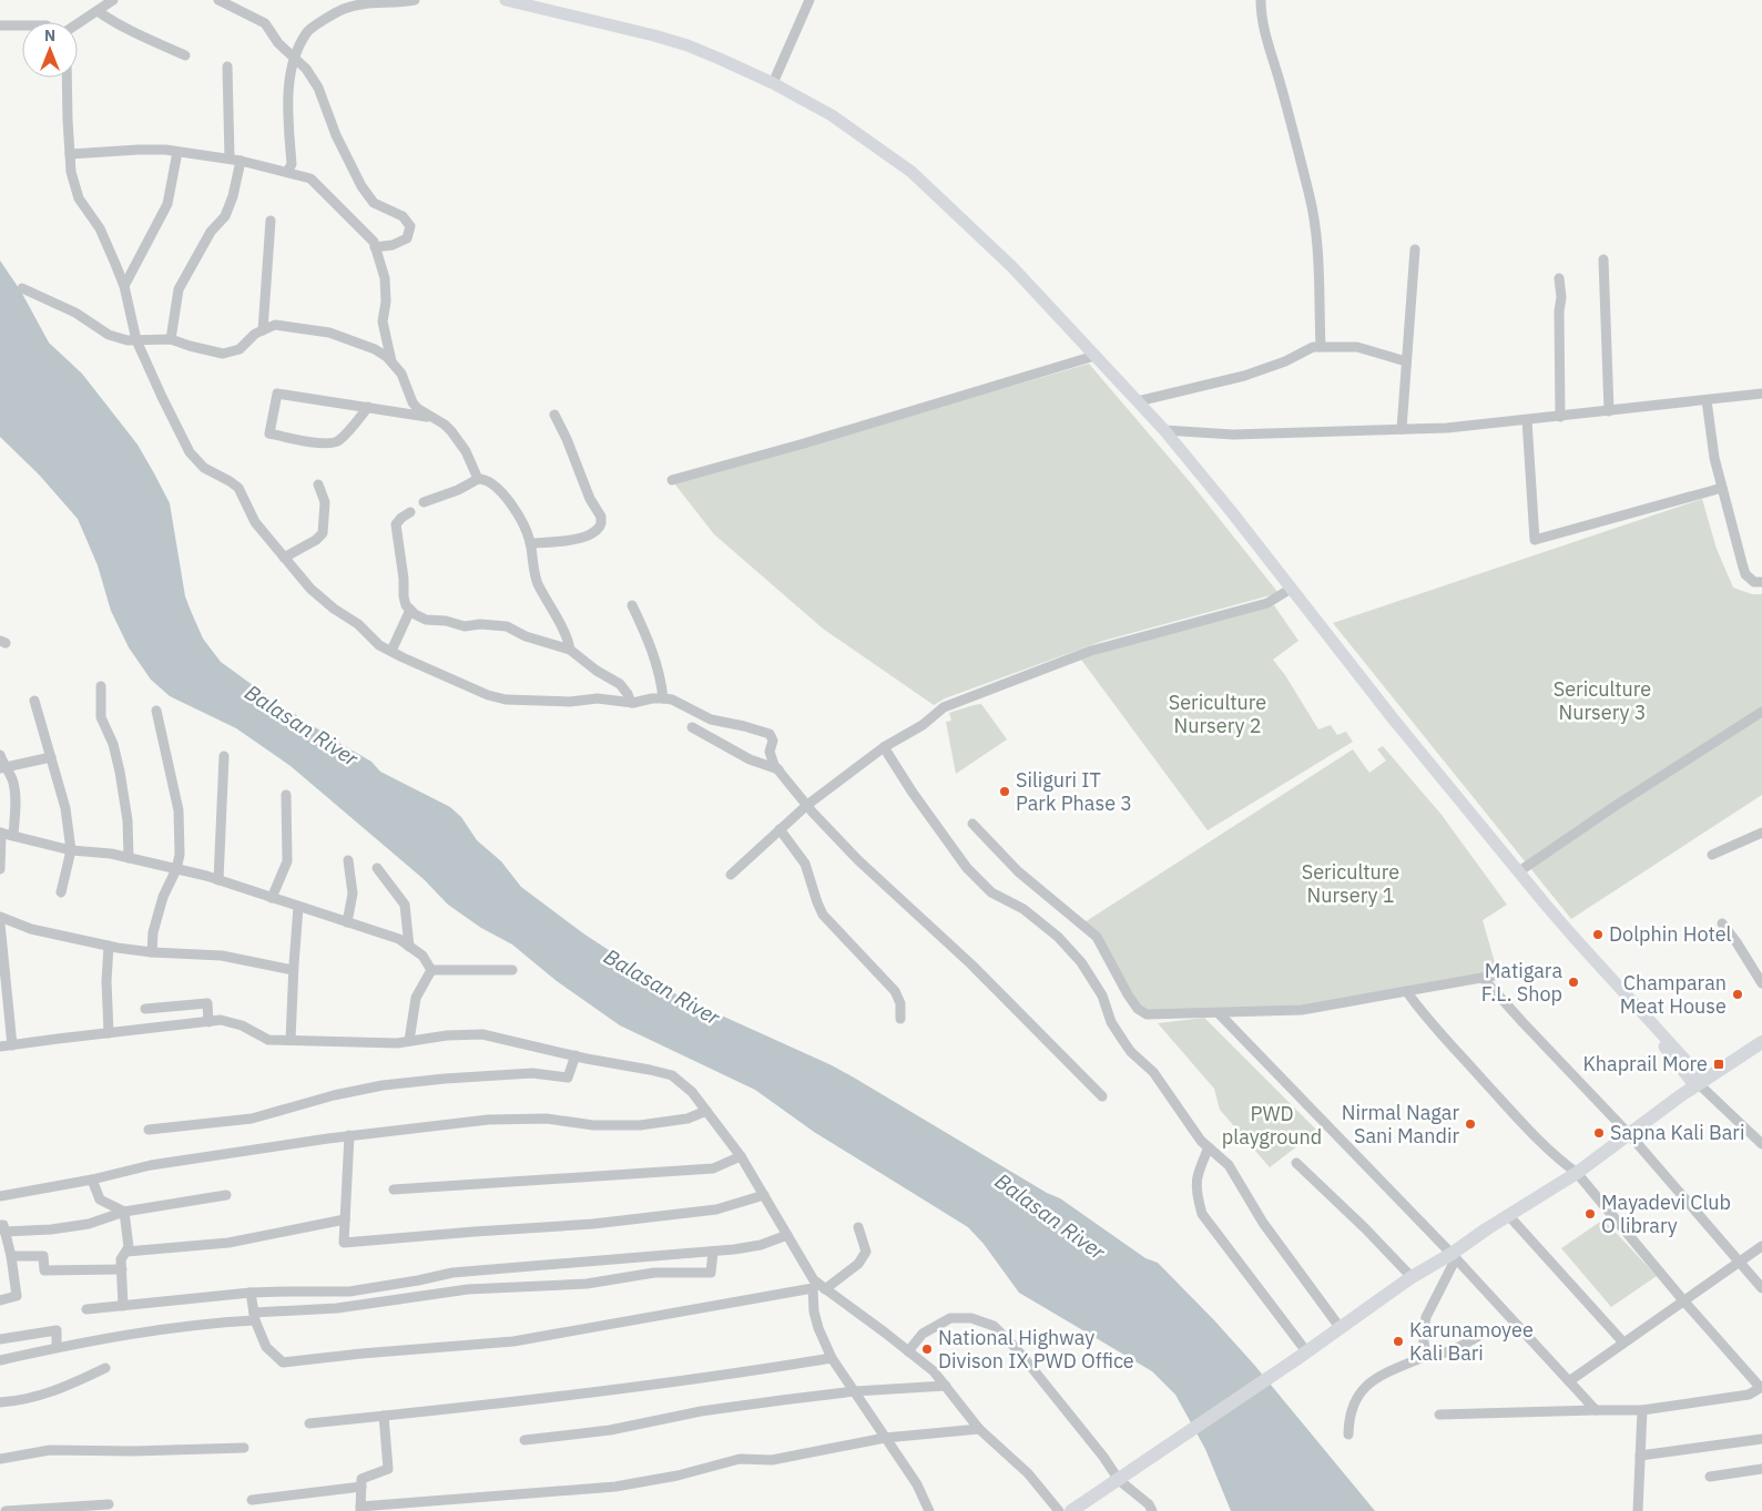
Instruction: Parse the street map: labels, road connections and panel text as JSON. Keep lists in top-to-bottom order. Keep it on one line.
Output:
{"water":["Balasan River"],"parks":["Sericulture Nursery 3","Sericulture Nursery 2","Sericulture Nursery 1","PWD playground"],"places":{"other":["Siliguri IT Park Phase 3","Dolphin Hotel","Matigara F.L. Shop","Champaran Meat House","Nirmal Nagar Sani Mandir","Sapna Kali Bari","Mayadevi Club O library","Karunamoyee Kali Bari","National Highway Divison IX PWD Office"],"transit":["Khaprail More"]},"north":"top"}
